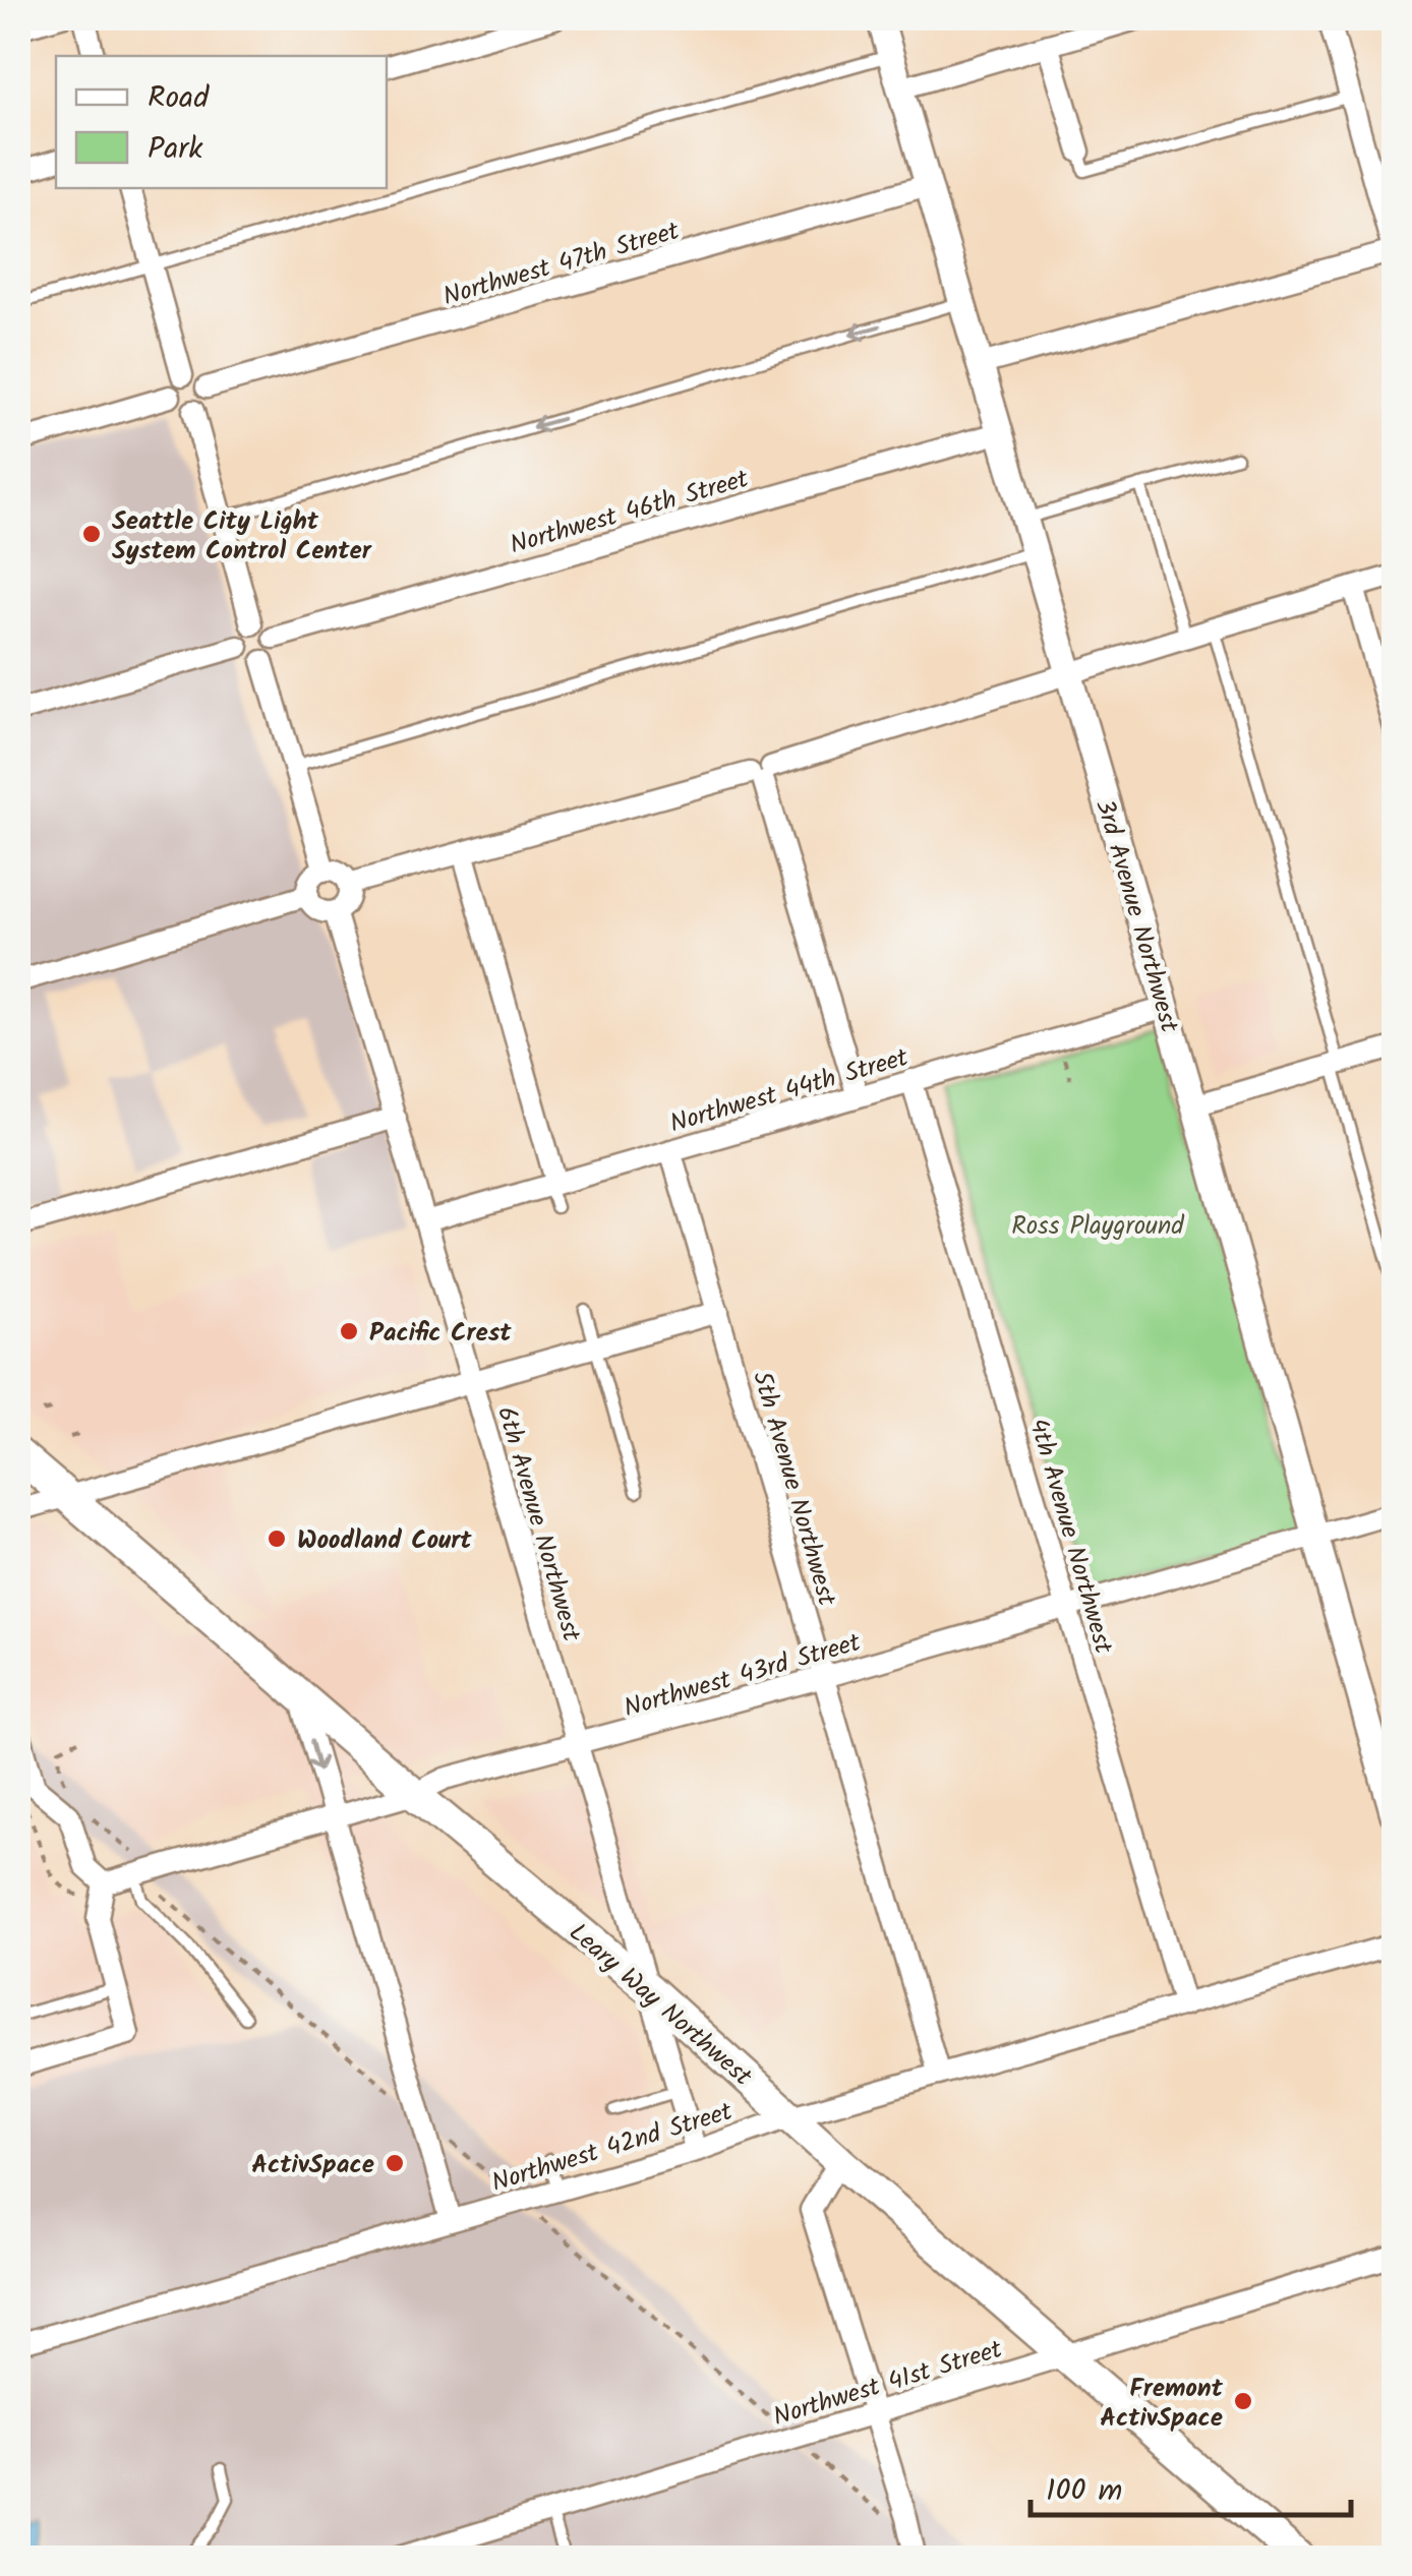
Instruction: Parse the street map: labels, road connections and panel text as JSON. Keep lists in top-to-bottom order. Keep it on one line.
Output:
{"streets":{"main road":["Leary Way Northwest"],"street":["Northwest 47th Street","Northwest 46th Street","3rd Avenue Northwest","Northwest 44th Street","5th Avenue Northwest","6th Avenue Northwest","4th Avenue Northwest","Northwest 43rd Street","Northwest 42nd Street","Northwest 41st Street"]},"crossings":[["Northwest 47th Street","3rd Avenue Northwest"],["Northwest 46th Street","3rd Avenue Northwest"],["3rd Avenue Northwest","Northwest 44th Street"],["3rd Avenue Northwest","Northwest 43rd Street"],["Northwest 44th Street","5th Avenue Northwest"],["Northwest 44th Street","6th Avenue Northwest"],["Northwest 44th Street","4th Avenue Northwest"],["5th Avenue Northwest","Northwest 43rd Street"],["5th Avenue Northwest","Northwest 42nd Street"],["6th Avenue Northwest","Northwest 43rd Street"],["6th Avenue Northwest","Leary Way Northwest"],["6th Avenue Northwest","Northwest 42nd Street"],["4th Avenue Northwest","Northwest 43rd Street"],["4th Avenue Northwest","Northwest 42nd Street"],["Northwest 43rd Street","Leary Way Northwest"],["Leary Way Northwest","Northwest 42nd Street"],["Leary Way Northwest","Northwest 41st Street"]],"parks":["Ross Playground"],"places":["Seattle City Light System Control Center","Pacific Crest","Woodland Court","ActivSpace","Fremont ActivSpace"],"legend":["Road","Park"],"scale_bar":"100 m"}
